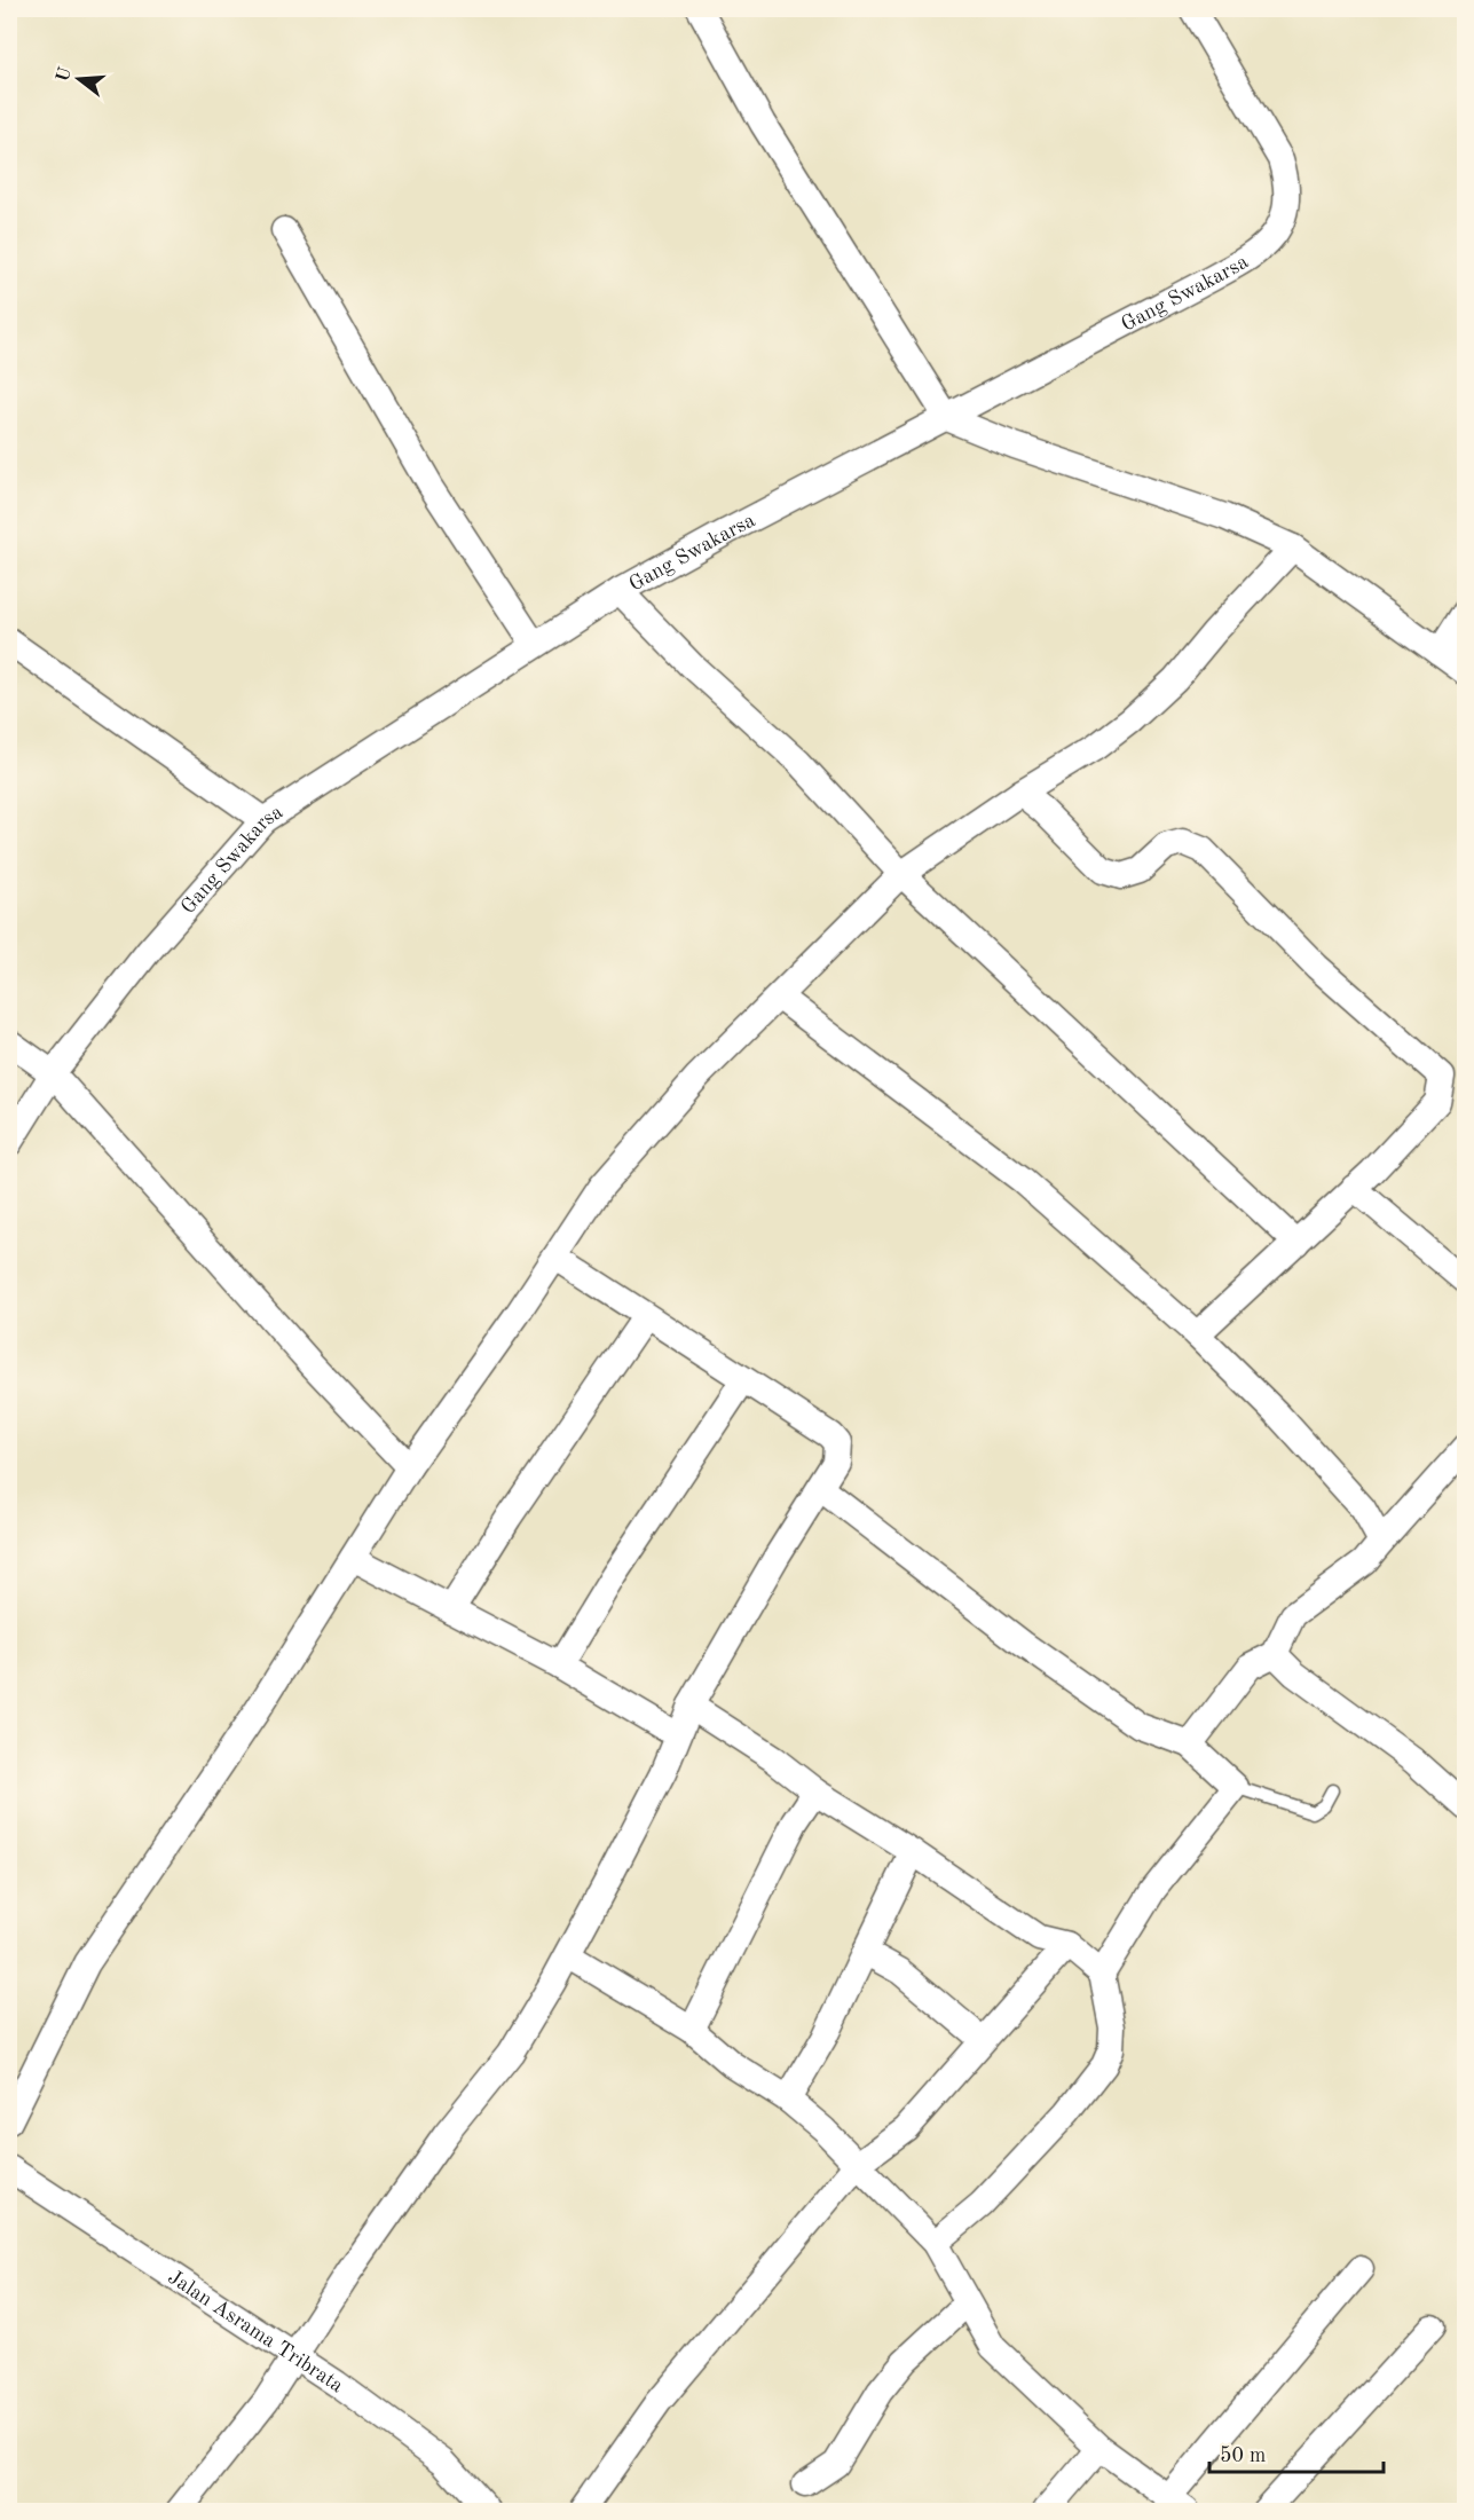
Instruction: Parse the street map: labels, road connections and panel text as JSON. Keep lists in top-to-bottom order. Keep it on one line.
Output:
{"streets":{"street":["Gang Swakarsa","Jalan Asrama Tribrata"]},"scale_bar":"50 m","north":"left"}
